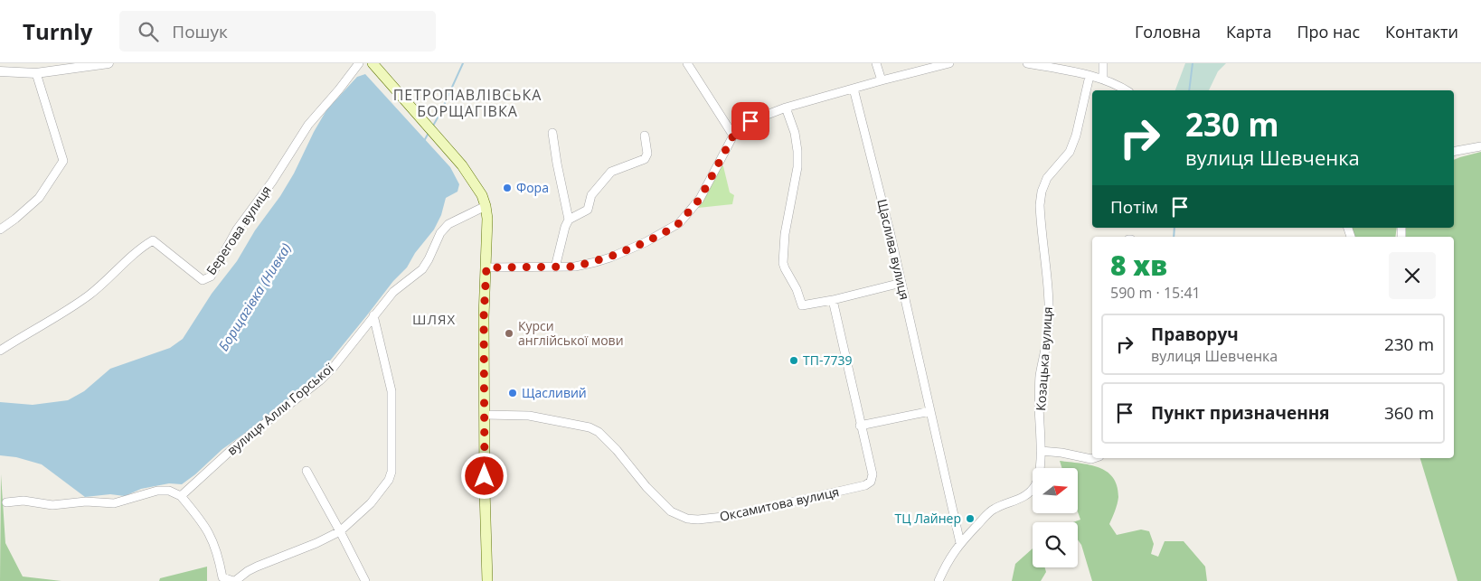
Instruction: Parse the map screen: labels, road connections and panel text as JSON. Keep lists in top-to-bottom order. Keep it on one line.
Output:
{"streets":{"street":["Берегова вулиця","Щаслива вулиця","Козацька вулиця","вулиця Алли Горської","Оксамитова вулиця"]},"crossings":[["Щаслива вулиця","Козацька вулиця"]],"districts":["ПЕТРОПАВЛІВСЬКА БОРЩАГІВКА","ШЛЯХ"],"water":["Борщагівка (Нивка)"],"places":["Фора","Курси англійської мови","ТП-7739","Щасливий","ТЦ Лайнер"],"north":"right","page":{"header":"Turnly","search":"Пошук","nav":["Головна","Карта","Про нас","Контакти"],"turn":["230 m","вулиця Шевченка"],"then":"Потім","heading":["8 хв","590 m · 15:41"],"list":[{"name":"Праворуч","note":"вулиця Шевченка","value":"230 m"},{"name":"Пункт призначення","value":"360 m"}]}}
